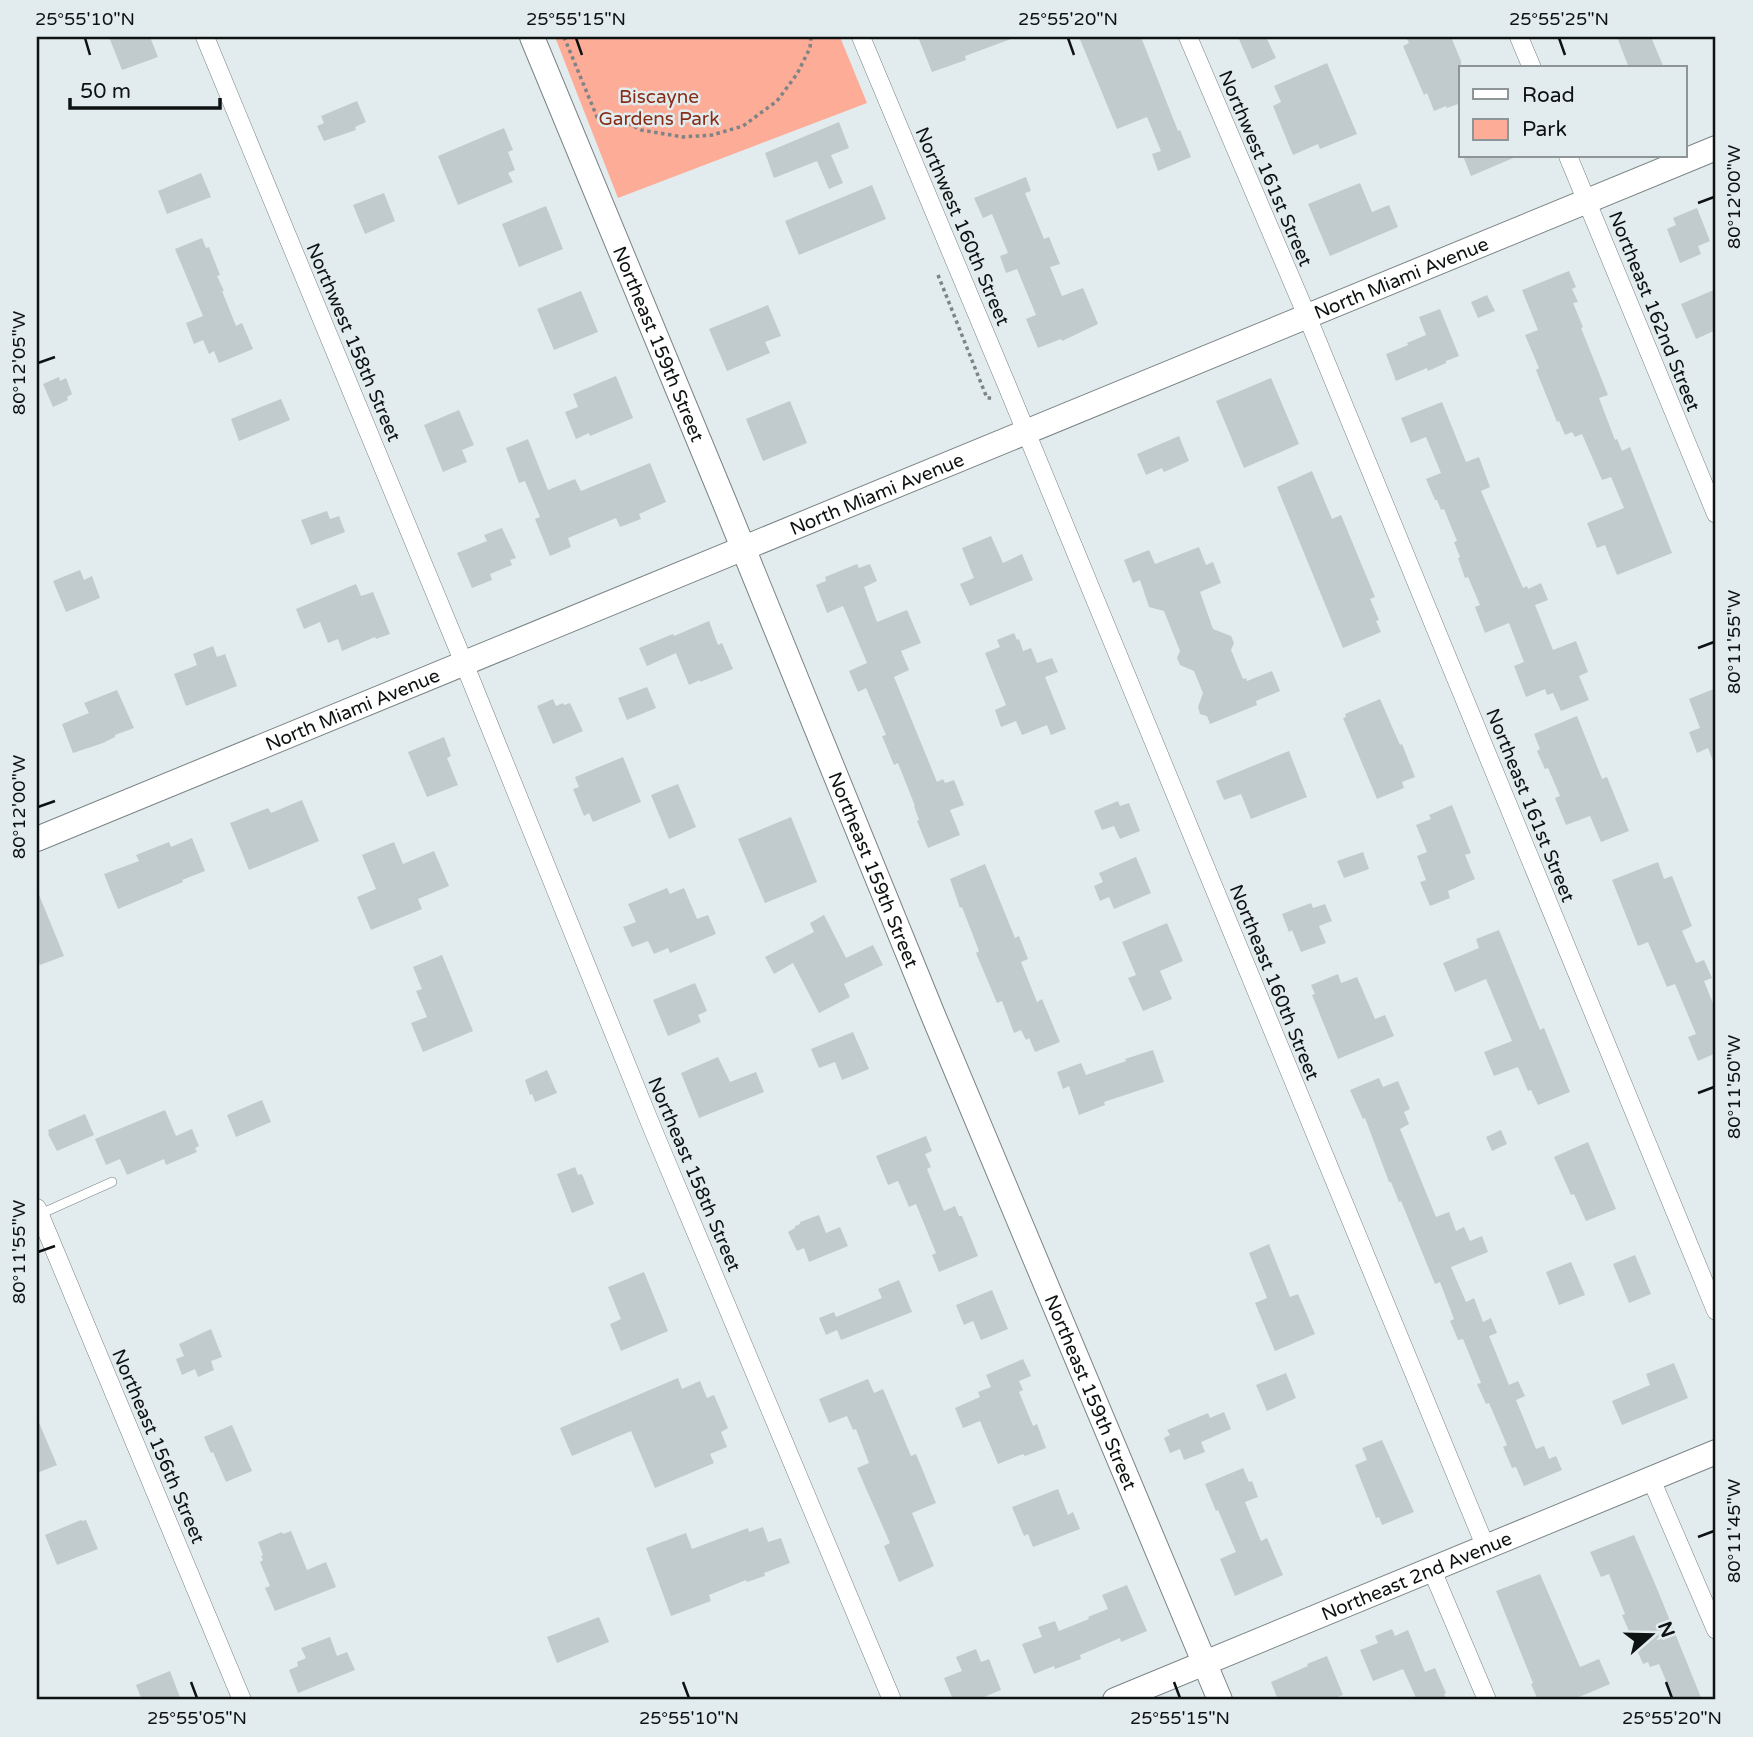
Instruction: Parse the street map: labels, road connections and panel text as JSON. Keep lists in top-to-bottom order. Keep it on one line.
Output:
{"streets":{"street":["Northwest 161st Street","Northwest 160th Street","North Miami Avenue","Northeast 162nd Street","Northwest 158th Street","Northeast 159th Street","Northeast 161st Street","Northeast 160th Street","Northeast 158th Street","Northeast 156th Street","Northeast 2nd Avenue"]},"crossings":[["Northwest 161st Street","North Miami Avenue"],["Northwest 161st Street","Northeast 161st Street"],["Northwest 160th Street","North Miami Avenue"],["Northwest 160th Street","Northeast 160th Street"],["North Miami Avenue","Northeast 162nd Street"],["North Miami Avenue","Northwest 158th Street"],["North Miami Avenue","Northeast 159th Street"],["North Miami Avenue","Northeast 161st Street"],["North Miami Avenue","Northeast 160th Street"],["North Miami Avenue","Northeast 158th Street"],["Northwest 158th Street","Northeast 158th Street"],["Northeast 159th Street","Northeast 2nd Avenue"],["Northeast 160th Street","Northeast 2nd Avenue"]],"parks":["Biscayne Gardens Park"],"legend":["Road","Park"],"scale_bar":"50 m","north":"right","coordinates":["25°55'10\"N","25°55'15\"N","25°55'20\"N","25°55'25\"N","80°12'00\"W","80°12'05\"W","80°11'55\"W","80°11'50\"W","80°11'45\"W","25°55'05\"N"]}
